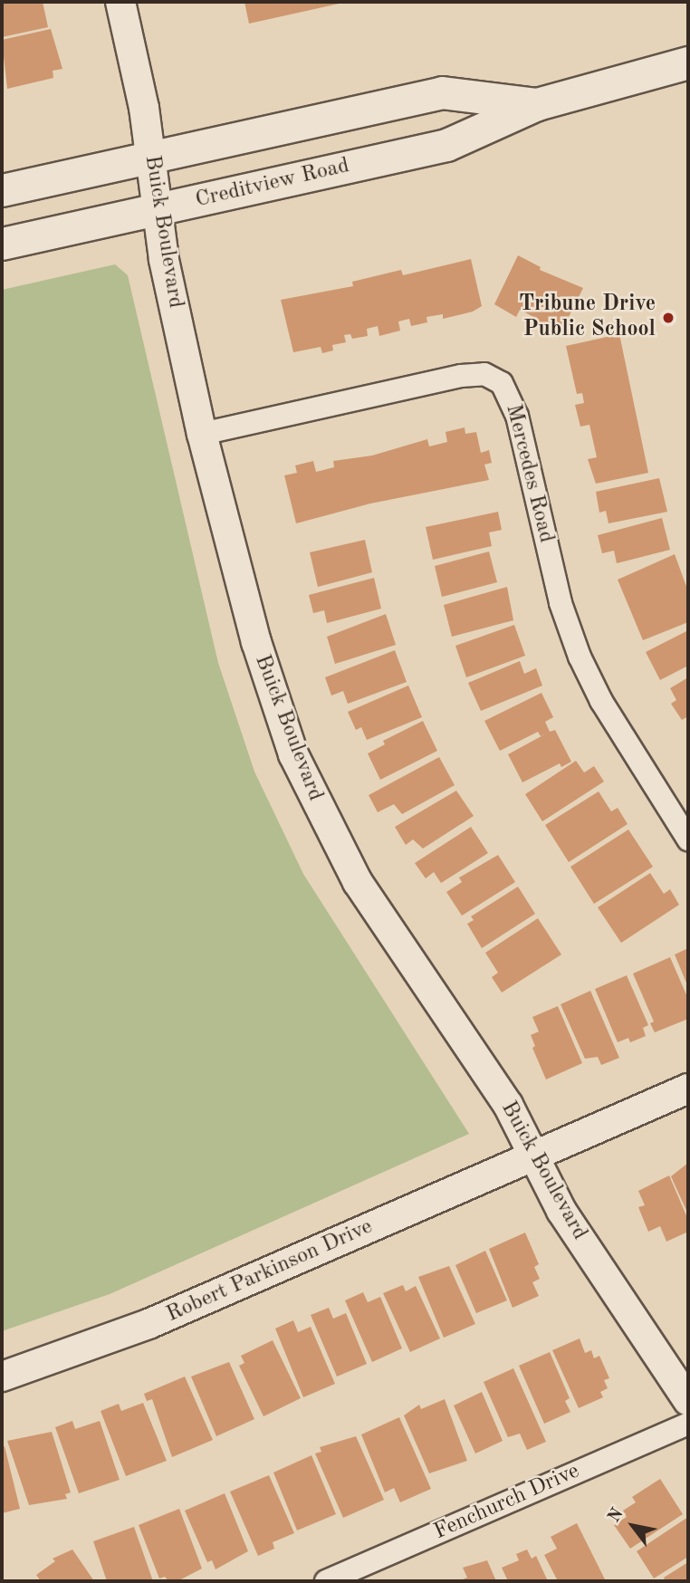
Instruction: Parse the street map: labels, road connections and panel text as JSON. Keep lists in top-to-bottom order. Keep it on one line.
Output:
{"streets":{"main road":["Creditview Road"],"street":["Buick Boulevard","Mercedes Road","Robert Parkinson Drive","Fenchurch Drive"]},"crossings":[["Creditview Road","Buick Boulevard"],["Buick Boulevard","Mercedes Road"],["Buick Boulevard","Robert Parkinson Drive"]],"places":["Tribune Drive Public School"],"north":"top left"}
